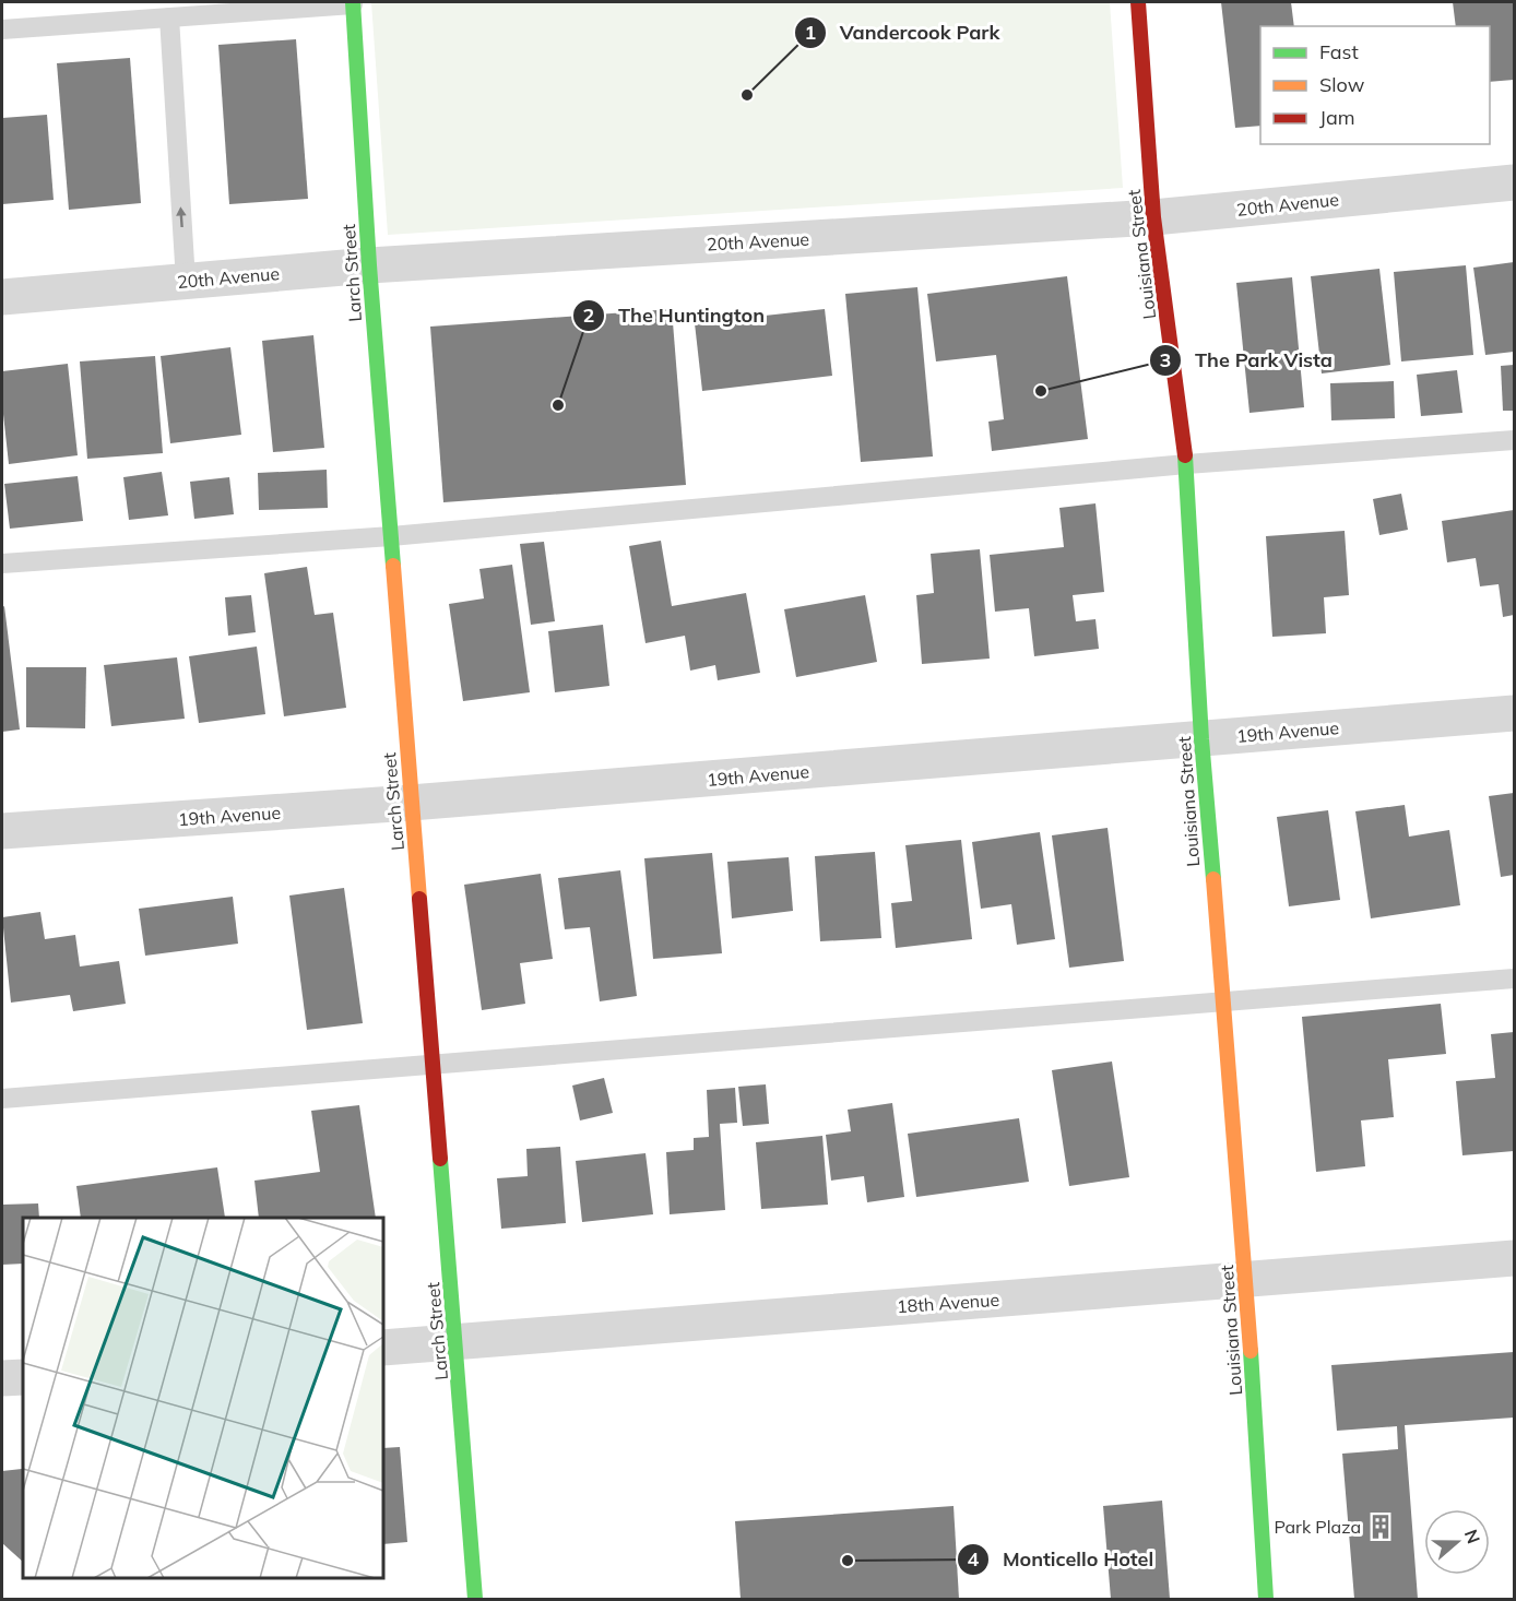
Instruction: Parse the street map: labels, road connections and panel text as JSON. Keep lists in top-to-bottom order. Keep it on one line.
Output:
{"streets":{"street":["20th Avenue","Louisiana Street","Larch Street","19th Avenue","18th Avenue"]},"crossings":[["20th Avenue","Louisiana Street"],["20th Avenue","Larch Street"],["Louisiana Street","19th Avenue"],["Louisiana Street","18th Avenue"],["Larch Street","19th Avenue"],["Larch Street","18th Avenue"]],"places":{"other":["Vandercook Park","The Park Vista","The Huntington","Monticello Hotel"],"building":["Park Plaza"]},"legend":["Fast","Slow","Jam"],"north":"right"}
